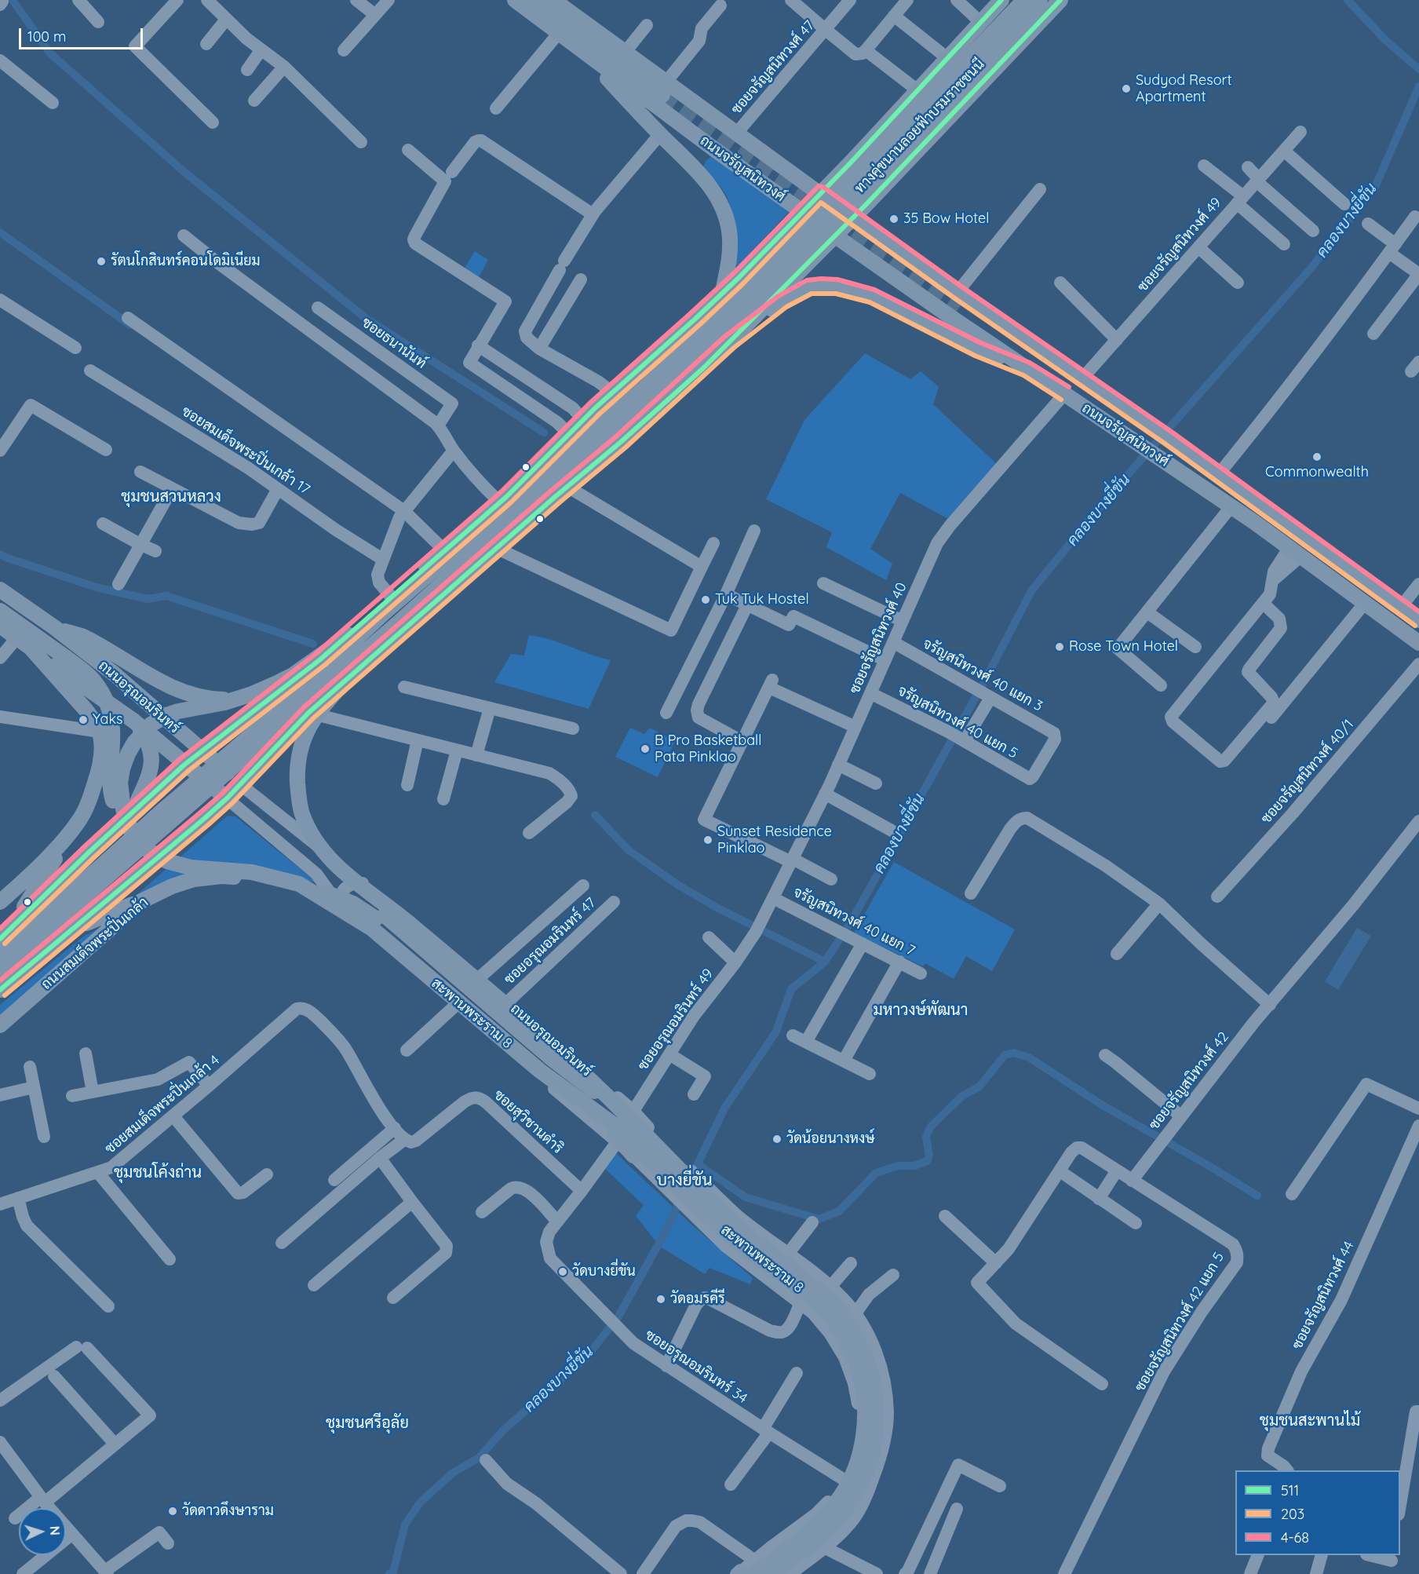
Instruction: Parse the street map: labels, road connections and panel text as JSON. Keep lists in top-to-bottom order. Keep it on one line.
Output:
{"streets":{"main road":["ทางคู่ขนานลอยฟ้าบรมราชชนนี","ถนนจรัญสนิทวงศ์","ถนนอรุณอมรินทร์","ถนนสมเด็จพระปิ่นเกล้า","สะพานพระราม 8"],"street":["ซอยจรัญสนิทวงศ์ 47","ซอยจรัญสนิทวงศ์ 49","ซอยธนานันท์","ซอยสมเด็จพระปิ่นเกล้า 17","ซอยจรัญสนิทวงศ์ 40","จรัญสนิทวงศ์ 40 แยก 3","จรัญสนิทวงศ์ 40 แยก 5","ซอยจรัญสนิทวงศ์ 40/1","จรัญสนิทวงศ์ 40 แยก 7","ซอยอรุณอมรินทร์ 47","ซอยอรุณอมรินทร์ 49","ซอยจรัญสนิทวงศ์ 42","ซอยสมเด็จพระปิ่นเกล้า 4","ซอยสุวิชานดำริ","ซอยจรัญสนิทวงศ์ 44","ซอยจรัญสนิทวงศ์ 42 แยก 5","ซอยอรุณอมรินทร์ 34"]},"crossings":[["ซอยจรัญสนิทวงศ์ 47","ถนนจรัญสนิทวงศ์"],["ทางคู่ขนานลอยฟ้าบรมราชชนนี","สะพานพระราม 8"],["ถนนจรัญสนิทวงศ์","ซอยจรัญสนิทวงศ์ 49"],["ถนนจรัญสนิทวงศ์","ซอยจรัญสนิทวงศ์ 40"],["ถนนจรัญสนิทวงศ์","ถนนสมเด็จพระปิ่นเกล้า"],["ซอยจรัญสนิทวงศ์ 40","จรัญสนิทวงศ์ 40 แยก 3"],["ซอยจรัญสนิทวงศ์ 40","จรัญสนิทวงศ์ 40 แยก 5"],["ซอยจรัญสนิทวงศ์ 40","จรัญสนิทวงศ์ 40 แยก 7"],["ซอยจรัญสนิทวงศ์ 40","ซอยอรุณอมรินทร์ 49"],["จรัญสนิทวงศ์ 40 แยก 3","จรัญสนิทวงศ์ 40 แยก 5"],["ถนนอรุณอมรินทร์","ซอยอรุณอมรินทร์ 47"],["ถนนอรุณอมรินทร์","ถนนสมเด็จพระปิ่นเกล้า"],["ถนนอรุณอมรินทร์","สะพานพระราม 8"],["ถนนอรุณอมรินทร์","ซอยอรุณอมรินทร์ 49"],["ถนนอรุณอมรินทร์","ซอยอรุณอมรินทร์ 34"],["ซอยจรัญสนิทวงศ์ 42","ซอยจรัญสนิทวงศ์ 42 แยก 5"]],"districts":["ชุมชนสวนหลวง","มหาวงษ์พัฒนา","ชุมชนโค้งถ่าน","บางยี่ขัน","ชุมชนสะพานไม้","ชุมชนศรีอุลัย"],"water":["คลองบางยี่ขัน"],"places":["Sudyod Resort Apartment","35 Bow Hotel","รัตนโกสินทร์คอนโดมิเนียม","Commonwealth","Tuk Tuk Hostel","Rose Town Hotel","Yaks","B Pro Basketball Pata Pinklao","Sunset Residence Pinklao","วัดน้อยนางหงษ์","วัดบางยี่ขัน","วัดอมรคีรี","วัดดาวดึงษาราม"],"lines":["transit line 511","transit line 4-68","transit line 203"],"legend":["511","203","4-68"],"scale_bar":"100 m","north":"right"}
